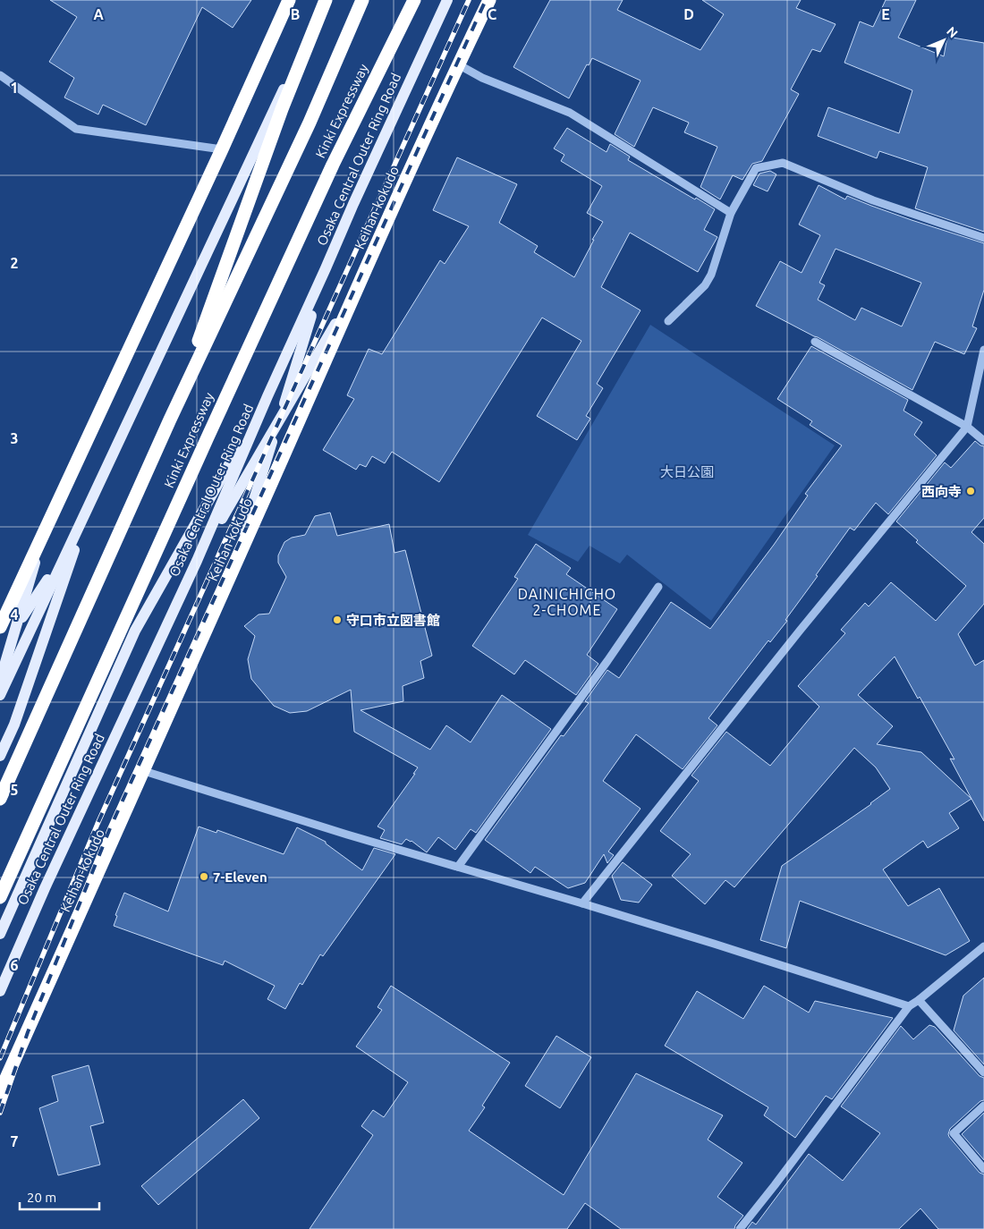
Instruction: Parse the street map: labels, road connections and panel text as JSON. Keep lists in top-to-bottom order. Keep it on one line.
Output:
{"streets":{"highway":["Kinki Expressway","Keihan-kokudo"],"main road":["Osaka Central Outer Ring Road"]},"districts":["DAINICHICHO 2-CHOME"],"parks":["大日公園"],"places":["西向寺","守口市立図書館","7-Eleven"],"scale_bar":"20 m","north":"top right","grid":{"columns":["A","B","C","D","E"],"rows":["1","2","3","4","5","6","7"]}}
